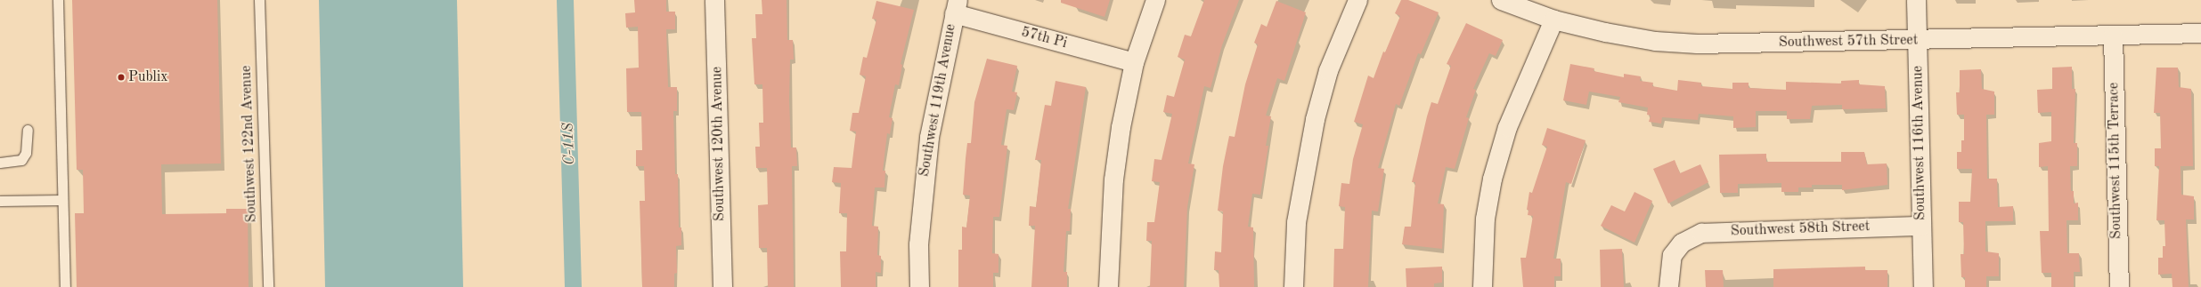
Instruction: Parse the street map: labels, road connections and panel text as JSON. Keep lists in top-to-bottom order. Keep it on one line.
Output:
{"streets":{"street":["57th Pi","Southwest 57th Street","Southwest 119th Avenue","Southwest 116th Avenue","Southwest 120th Avenue","Southwest 115th Terrace","Southwest 58th Street"],"lane":["Southwest 122nd Avenue"]},"crossings":[["57th Pi","Southwest 119th Avenue"],["Southwest 57th Street","Southwest 116th Avenue"],["Southwest 57th Street","Southwest 115th Terrace"],["Southwest 116th Avenue","Southwest 58th Street"]],"water":["C-11S"],"places":["Publix"]}
